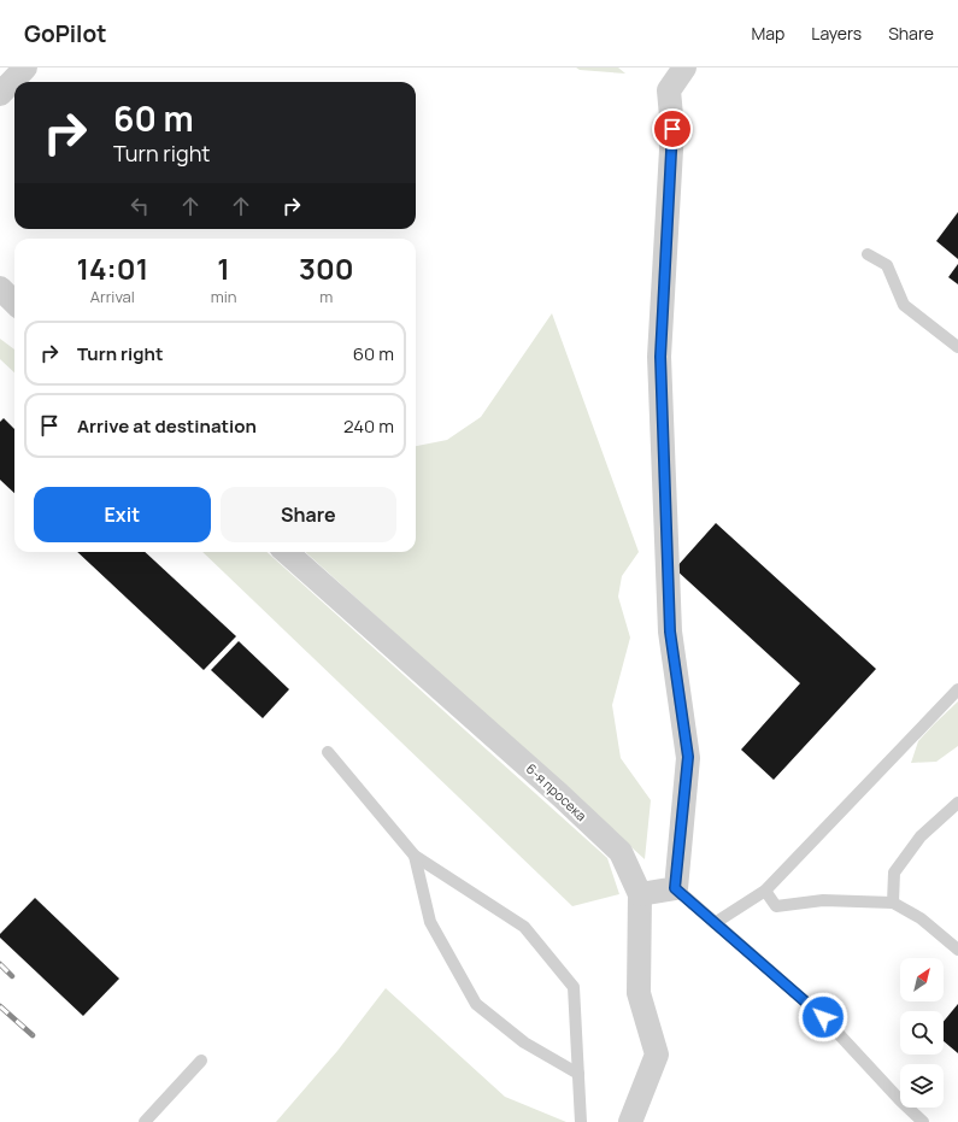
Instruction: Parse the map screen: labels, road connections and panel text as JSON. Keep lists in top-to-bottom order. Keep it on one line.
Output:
{"streets":{"street":["6-я просека"]},"north":"top right","page":{"header":"GoPilot","nav":["Map","Layers","Share"],"turn":["60 m","Turn right"],"eta":["14:01","Arrival","1","min","300","m"],"list":[{"name":"Turn right","value":"60 m"},{"name":"Arrive at destination","value":"240 m"}],"buttons":["Exit","Share"]}}
